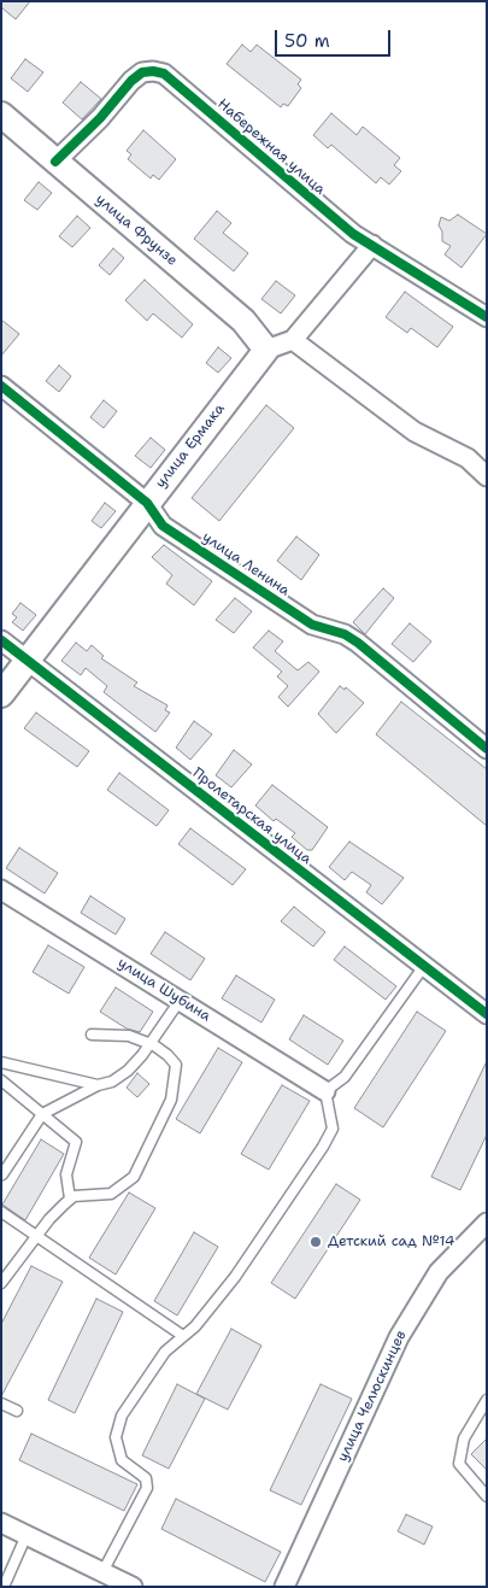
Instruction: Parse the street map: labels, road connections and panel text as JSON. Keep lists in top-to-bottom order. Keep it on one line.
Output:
{"streets":{"street":["Набережная улица","улица Фрунзе","улица Ермака","улица Ленина","Пролетарская улица","улица Шубина","улица Челюскинцев"]},"crossings":[["Набережная улица","улица Фрунзе"],["улица Фрунзе","улица Ермака"],["улица Ермака","улица Ленина"],["улица Ермака","Пролетарская улица"]],"places":["Детский сад №14"],"scale_bar":"50 m"}
